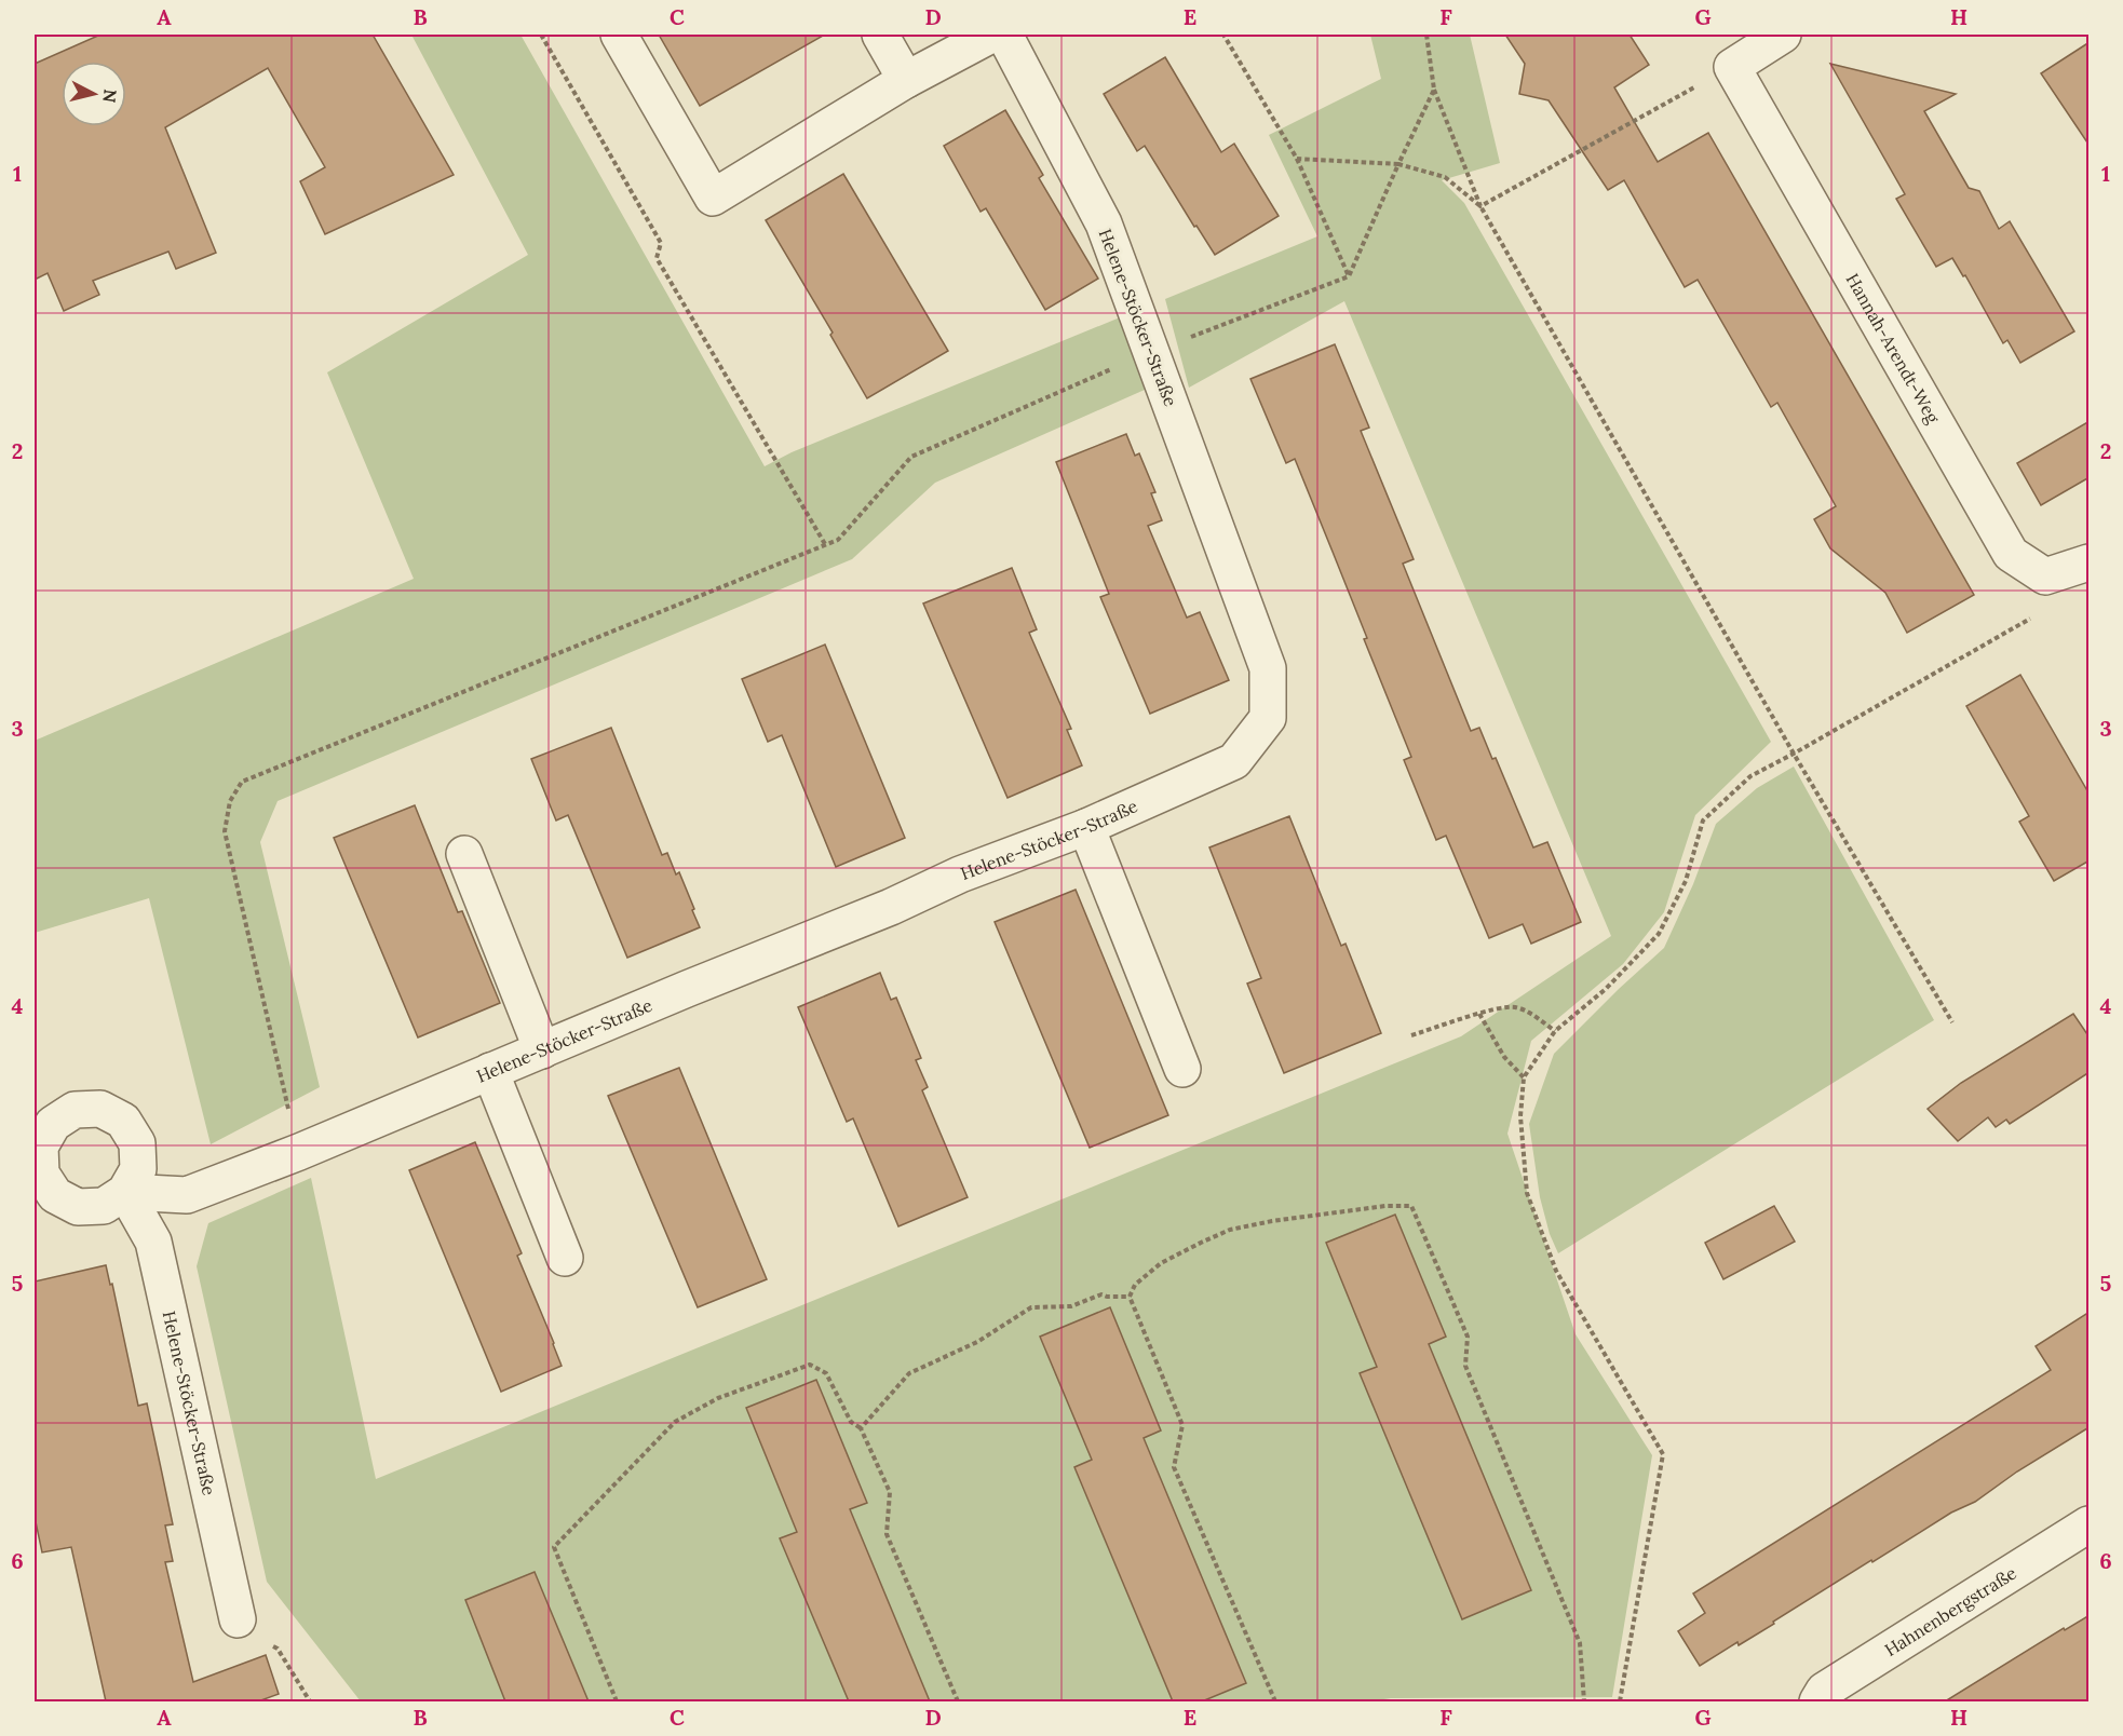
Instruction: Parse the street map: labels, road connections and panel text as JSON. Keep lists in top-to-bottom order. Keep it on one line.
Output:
{"streets":{"street":["Helene-Stöcker-Straße","Hannah-Arendt-Weg","Hahnenbergstraße"]},"north":"right","grid":{"columns":["A","B","C","D","E","F","G","H"],"rows":["1","2","3","4","5","6"]}}
